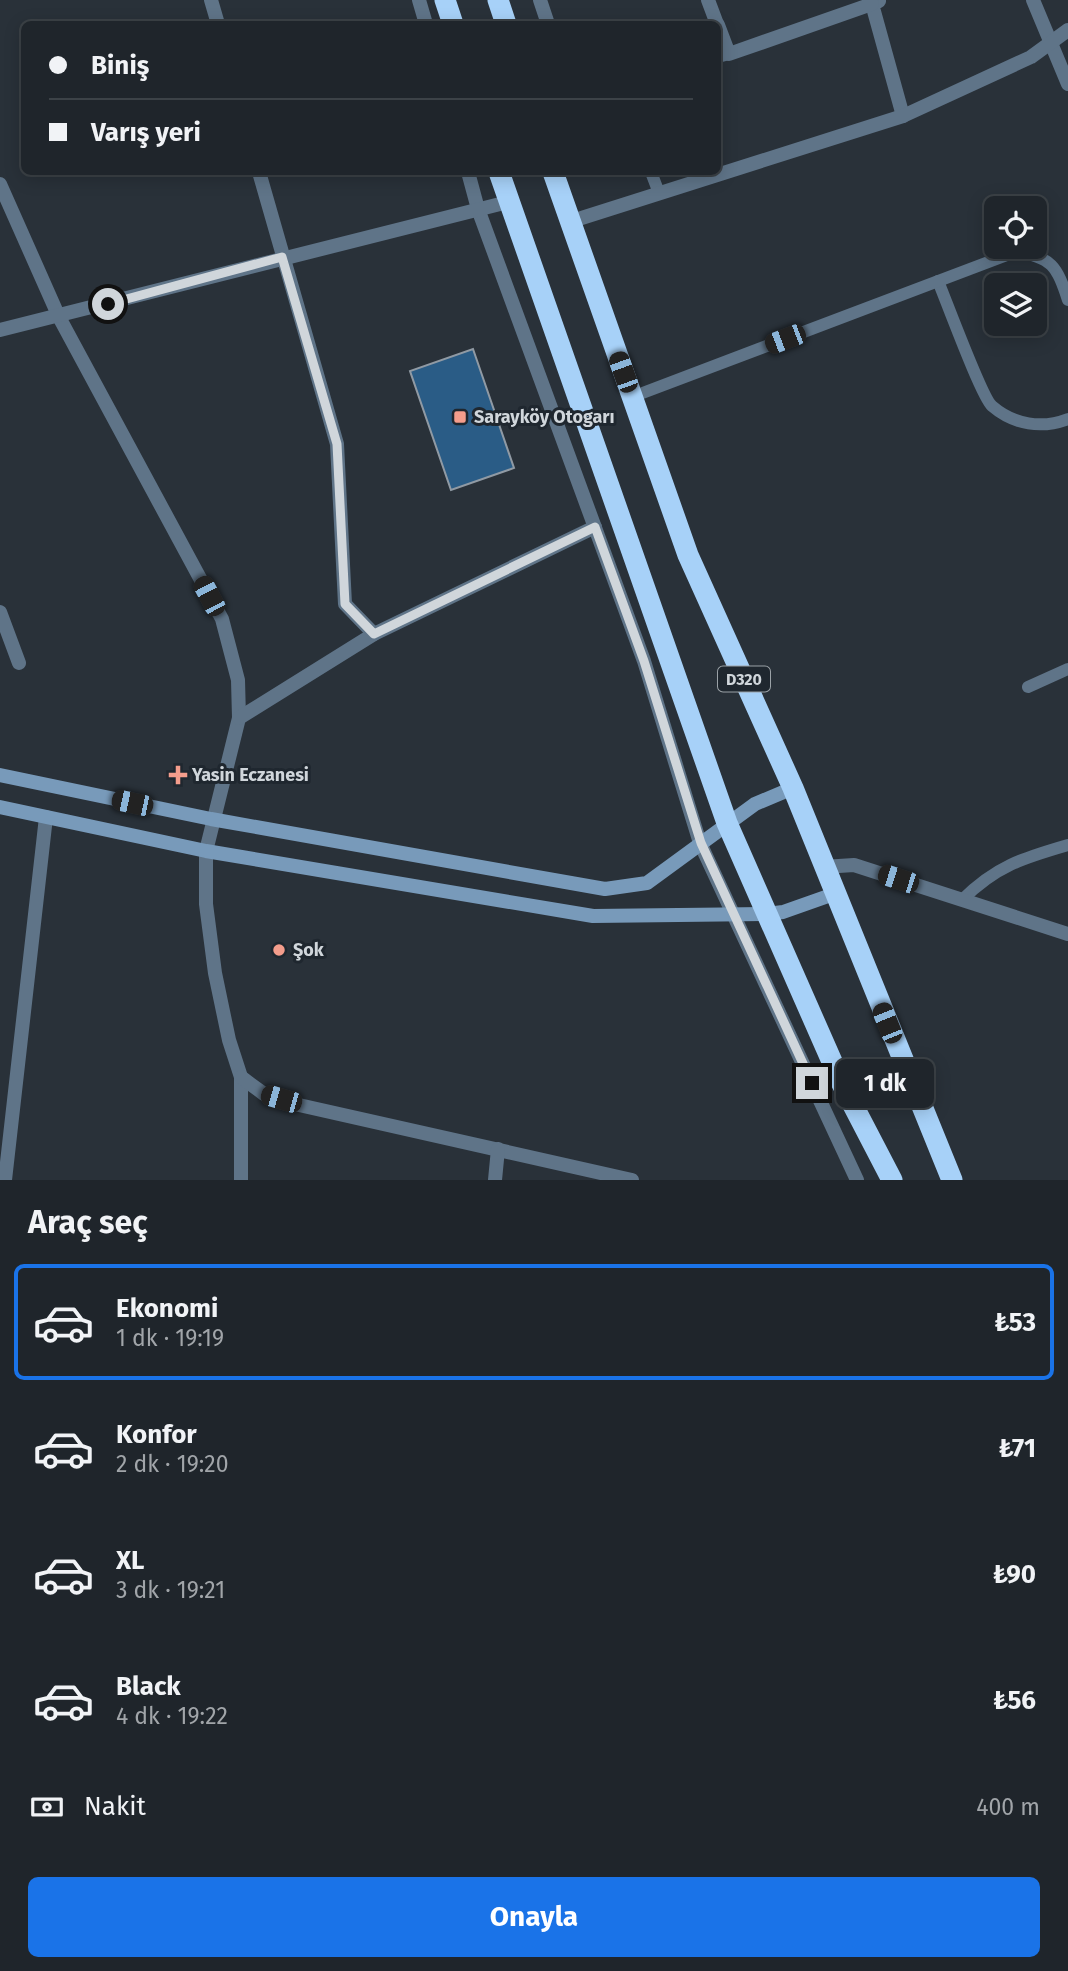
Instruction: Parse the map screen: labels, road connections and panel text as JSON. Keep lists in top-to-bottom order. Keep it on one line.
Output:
{"streets":{"highway":["D320"]},"places":{"transit":["Sarayköy Otogarı"],"health":["Yasin Eczanesi"],"other":["Şok"]},"page":{"banner":["Biniş","Varış yeri"],"bubble":"1 dk","heading":"Araç seç","list":[{"name":"Ekonomi","note":"1 dk · 19:19","value":"₺53"},{"name":"Konfor","note":"2 dk · 19:20","value":"₺71"},{"name":"XL","note":"3 dk · 19:21","value":"₺90"},{"name":"Black","note":"4 dk · 19:22","value":"₺56"}],"pay":["Nakit","400 m"],"buttons":"Onayla"}}
